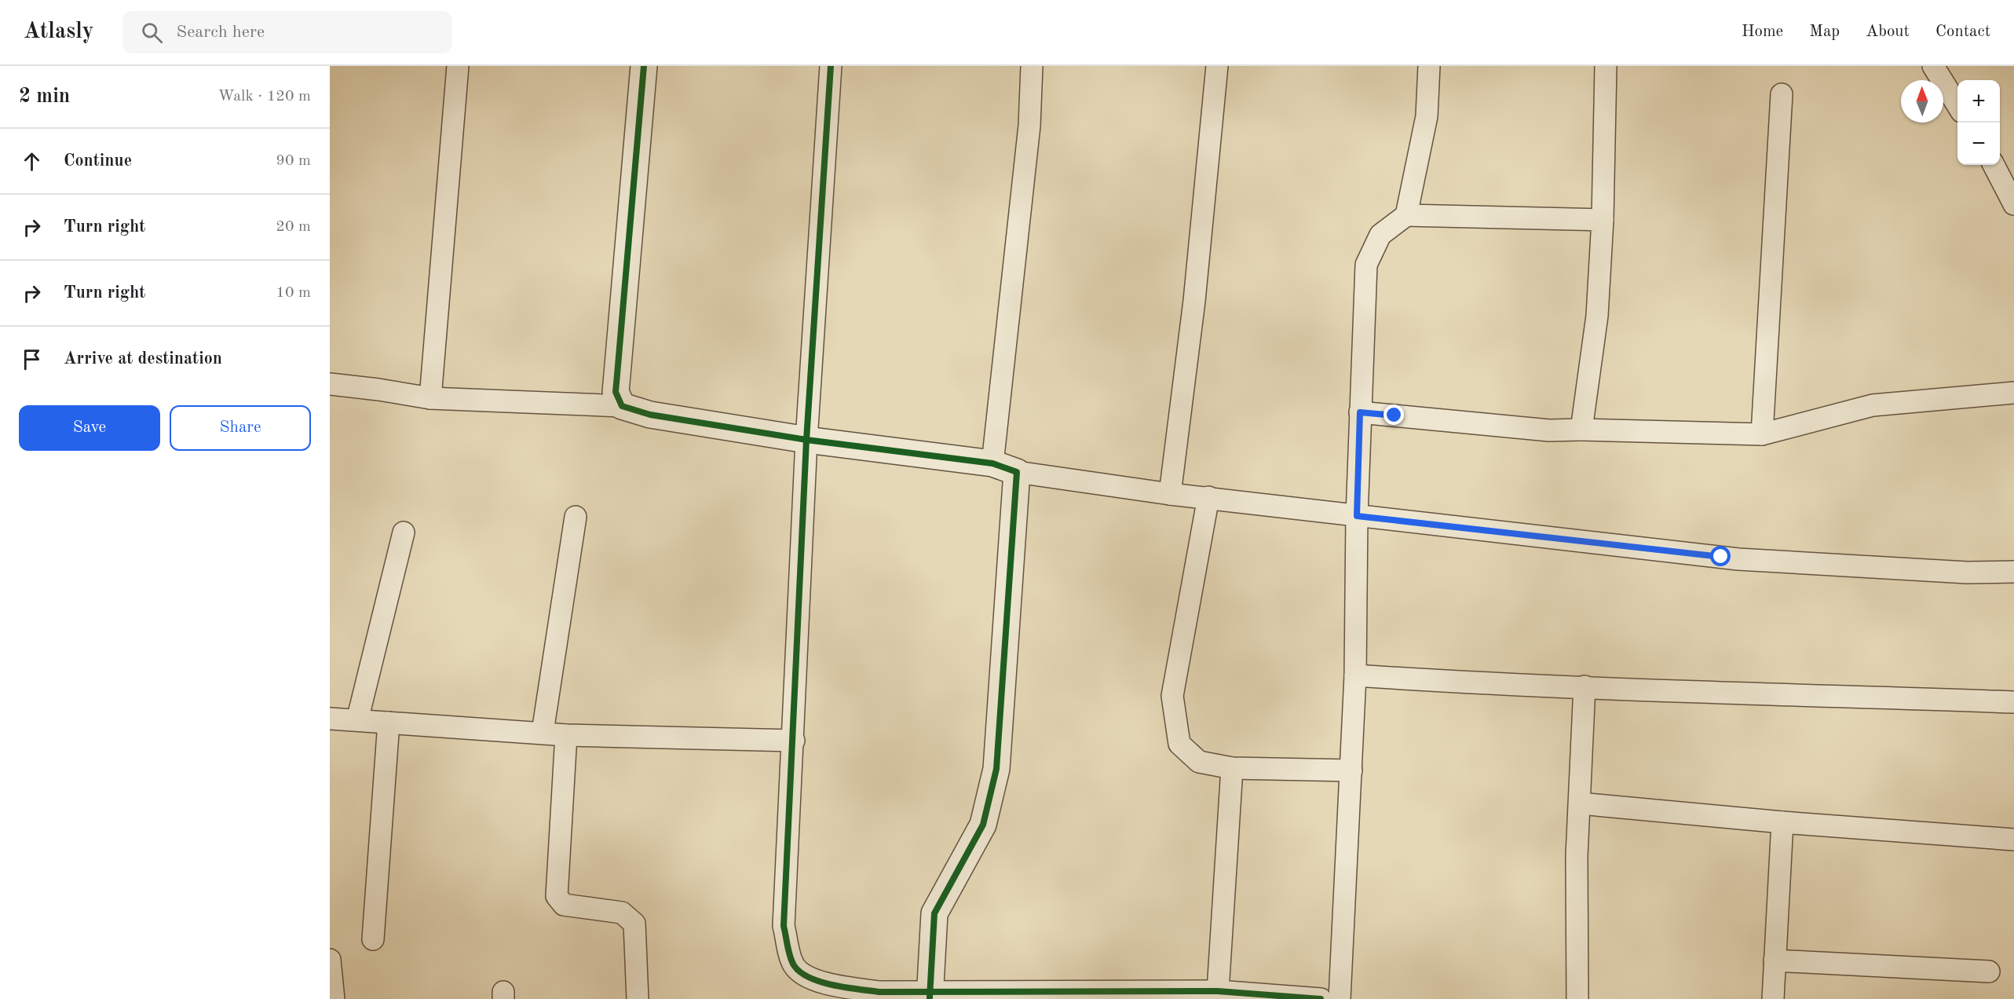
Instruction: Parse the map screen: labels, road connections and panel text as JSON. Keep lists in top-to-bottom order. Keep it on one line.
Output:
{"north":"top","page":{"header":"Atlasly","search":"Search here","nav":["Home","Map","About","Contact"],"heading":["2 min","Walk · 120 m"],"map_buttons":["+","−"],"list":[["Continue","90 m"],["Turn right","20 m"],["Turn right","10 m"],"Arrive at destination"],"buttons":["Save","Share"]}}
